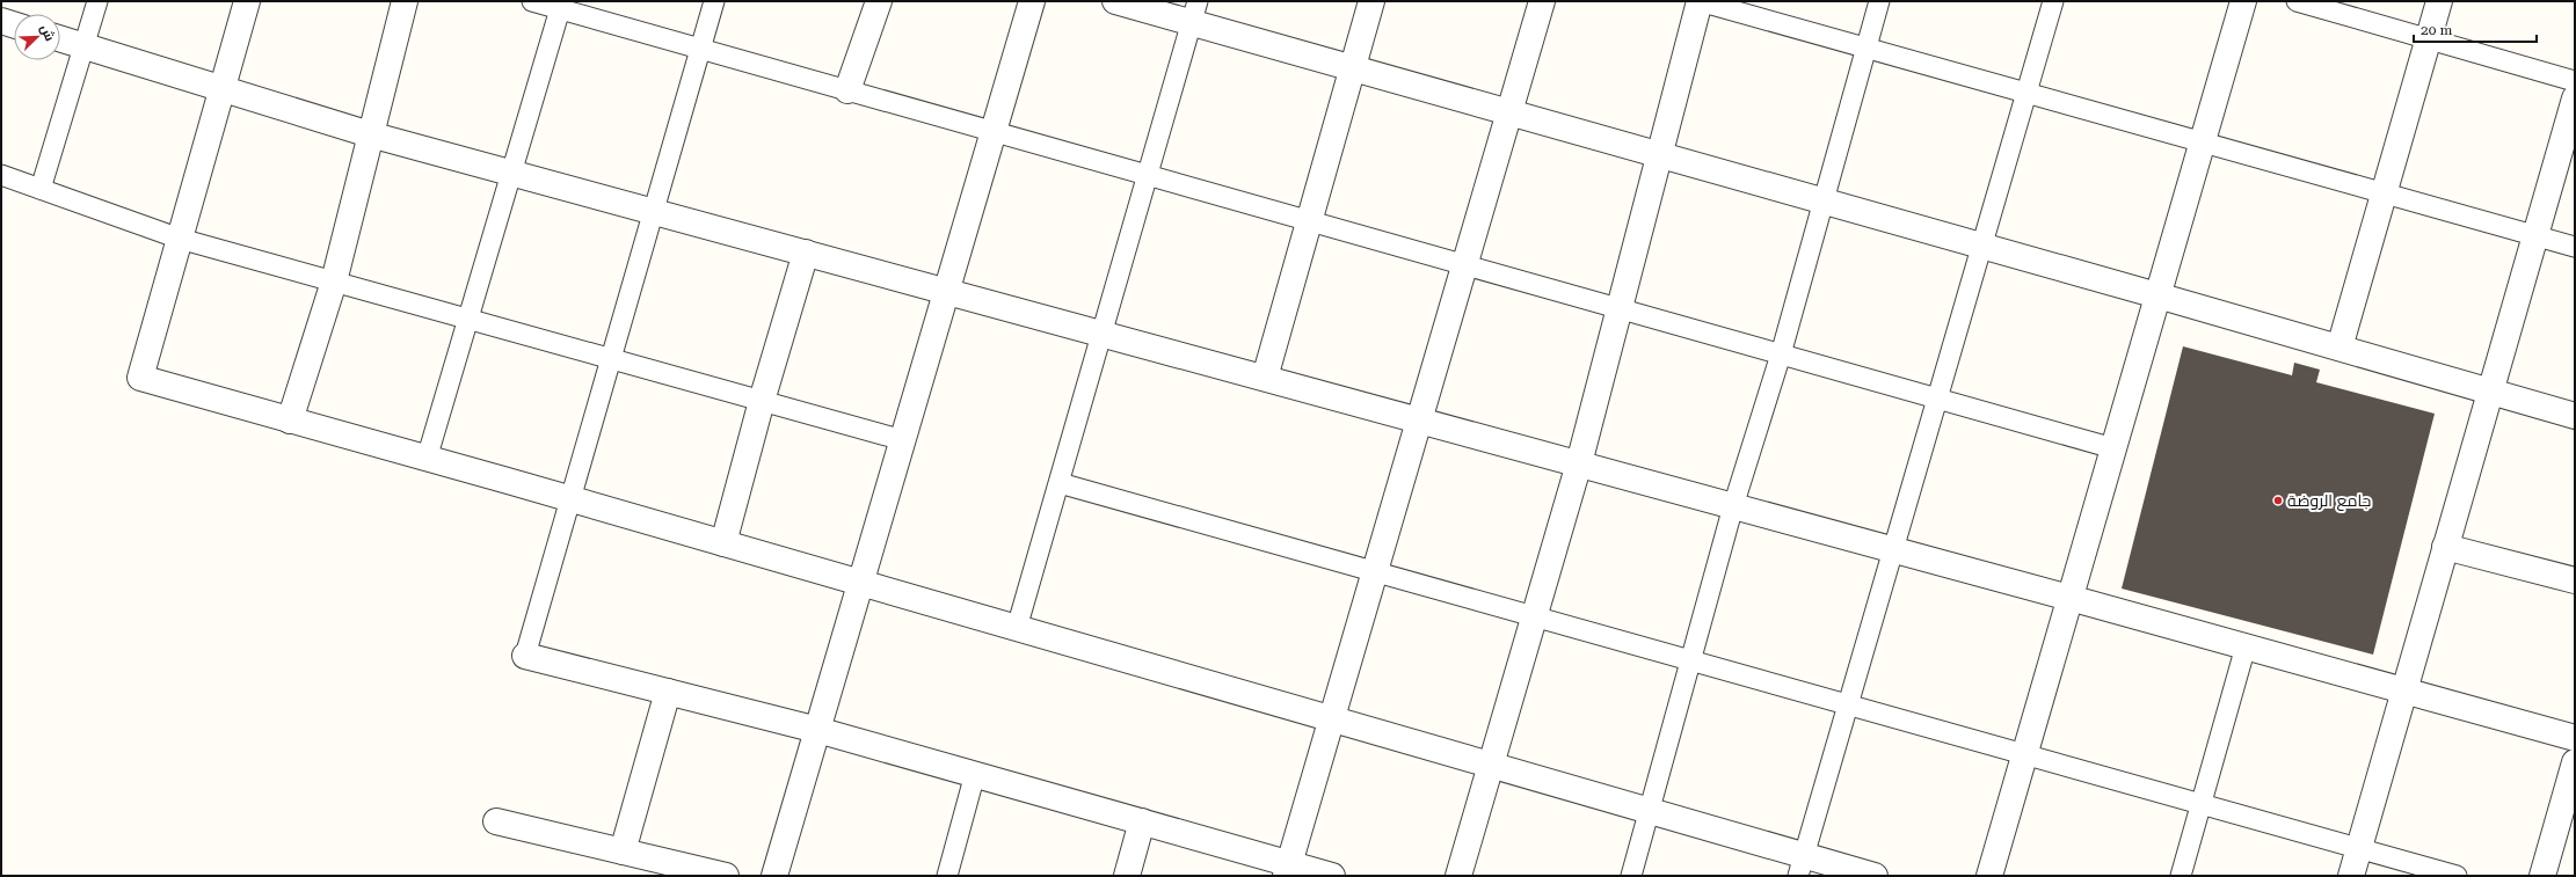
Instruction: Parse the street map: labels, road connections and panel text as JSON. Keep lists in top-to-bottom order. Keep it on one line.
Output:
{"places":["جامع الروضة"],"scale_bar":"20 m","north":"top right"}
